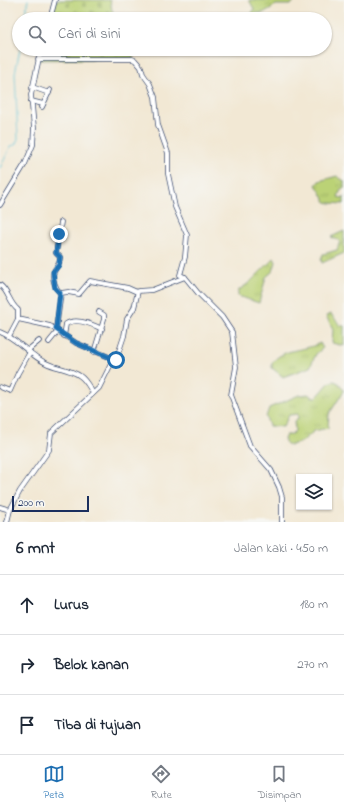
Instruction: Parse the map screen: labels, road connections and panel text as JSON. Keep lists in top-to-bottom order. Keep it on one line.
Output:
{"scale_bar":"200 m","page":{"search":"Cari di sini","scale":"200 m","heading":["6 mnt","Jalan kaki · 450 m"],"list":[["Lurus","180 m"],["Belok kanan","270 m"],"Tiba di tujuan"],"nav":["Peta","Rute","Disimpan"]}}
